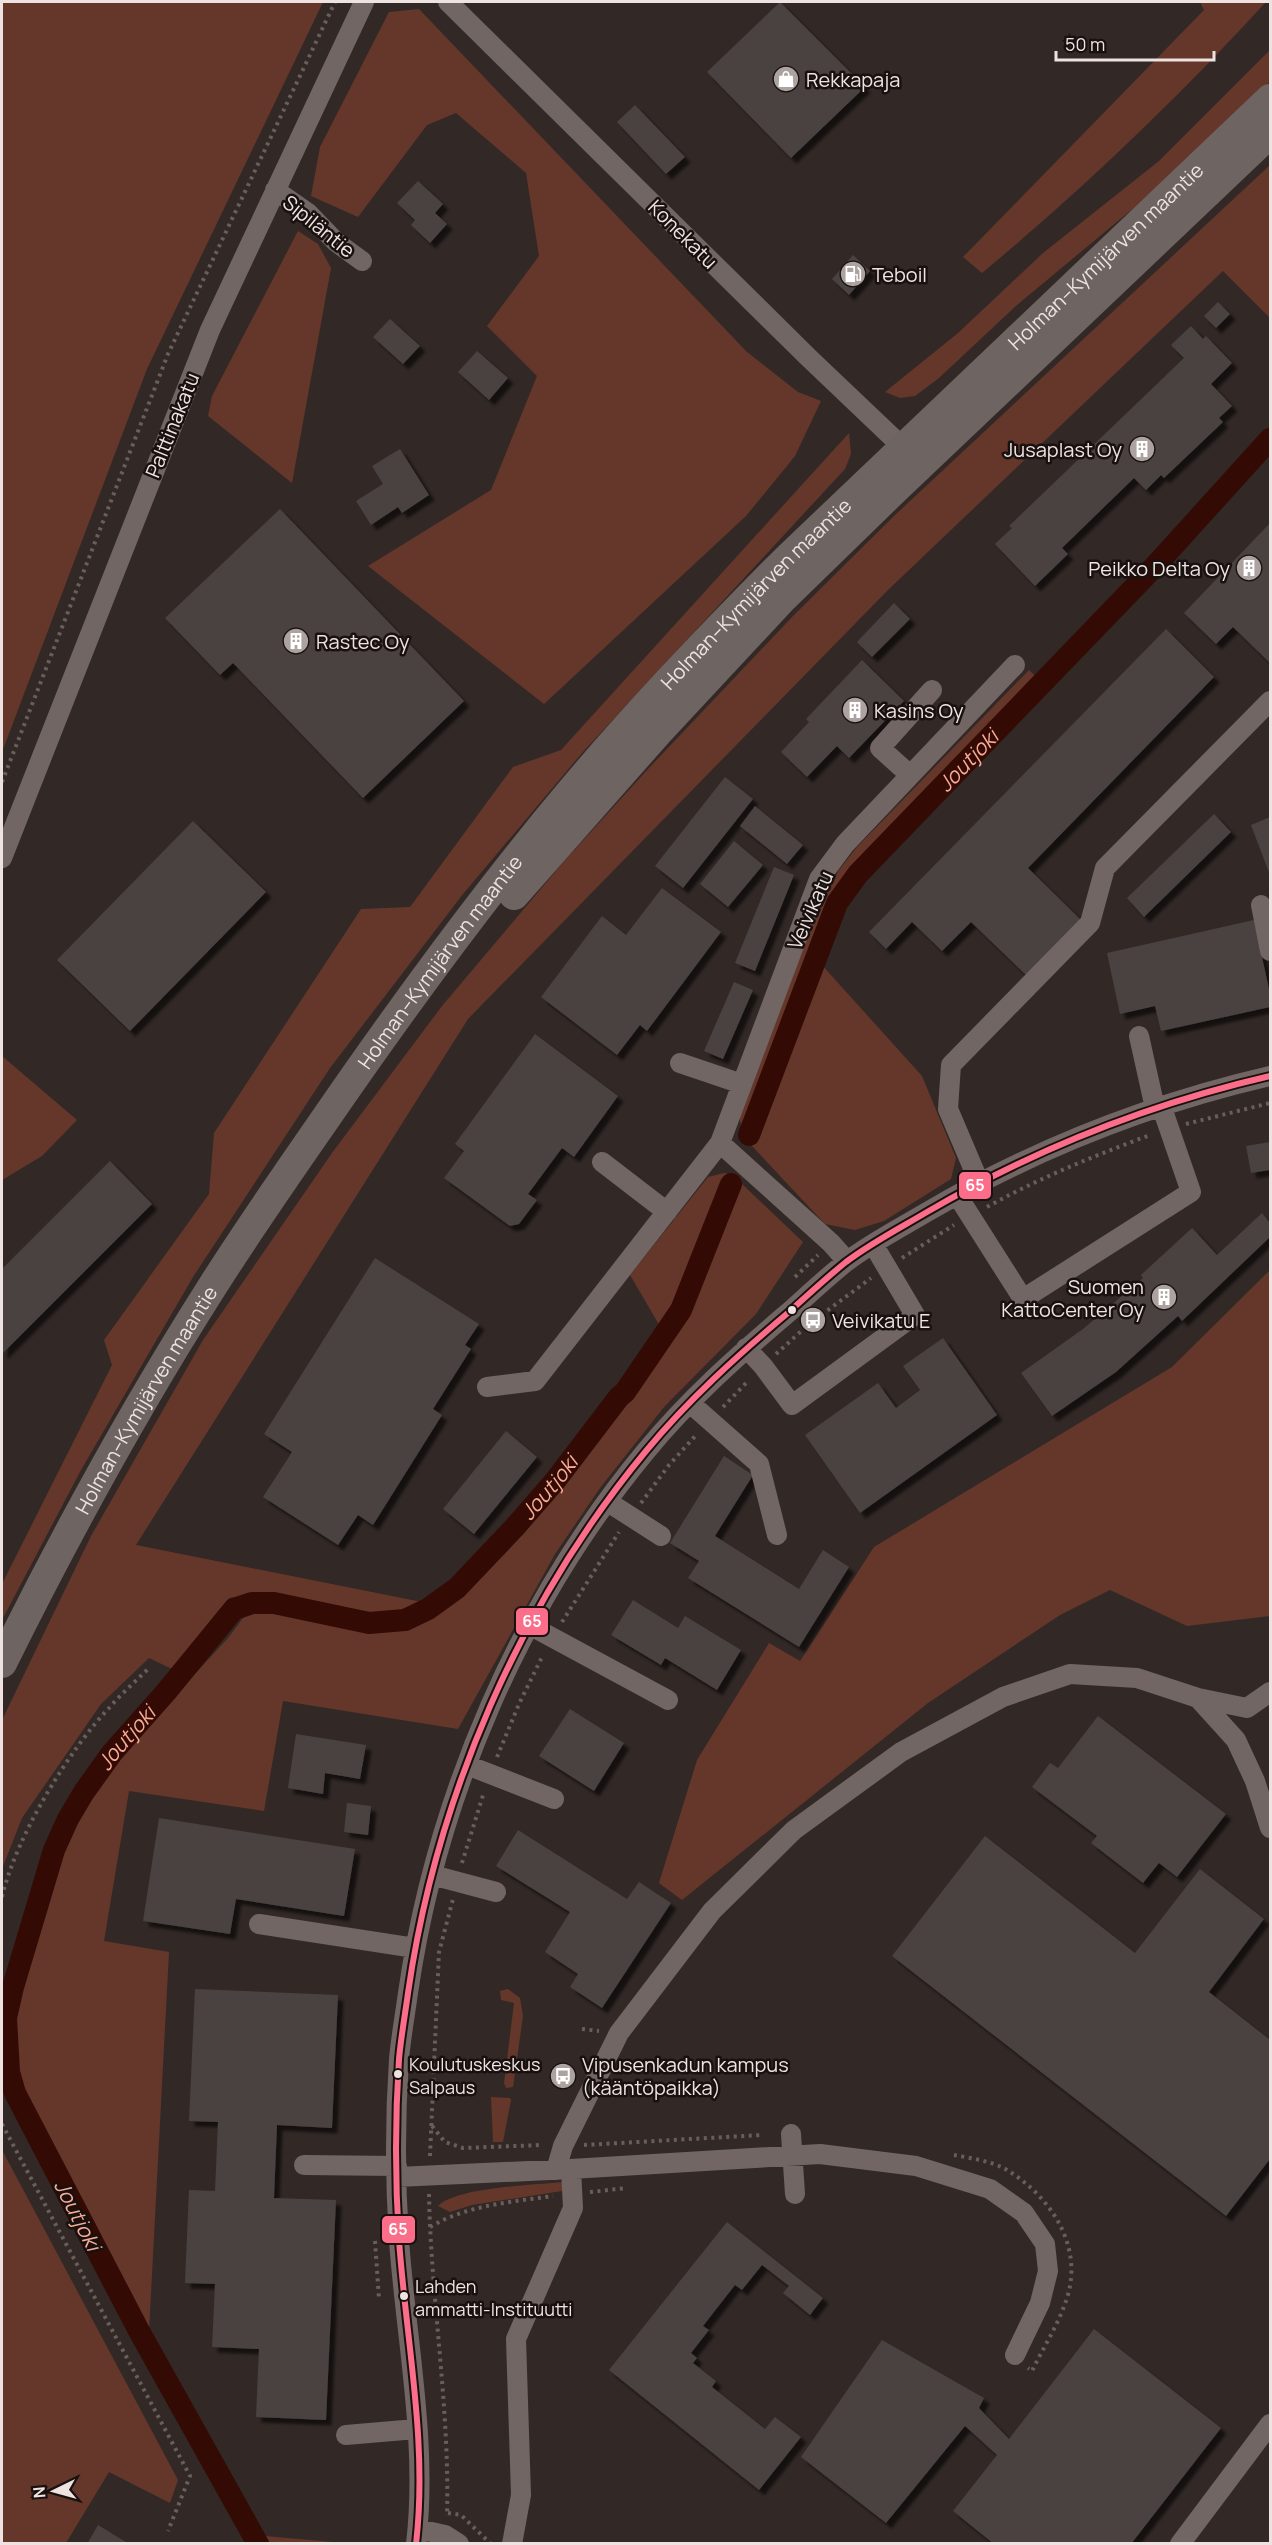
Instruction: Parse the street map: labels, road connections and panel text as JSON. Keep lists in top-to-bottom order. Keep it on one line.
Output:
{"streets":{"highway":["Holman–Kymijärven maantie"],"street":["Sipiläntie","Konekatu","Palttinakatu","Veivikatu"]},"crossings":[["Sipiläntie","Palttinakatu"],["Konekatu","Holman–Kymijärven maantie"]],"water":["Joutjoki"],"places":{"shop":["Rekkapaja"],"fuel station":["Teboil"],"building":["Jusaplast Oy","Peikko Delta Oy","Rastec Oy","Kasins Oy","Suomen KattoCenter Oy"],"bus stop":["Veivikatu E","Vipusenkadun kampus (kääntöpaikka)"],"other":["Koulutuskeskus Salpaus","Lahden ammatti-Instituutti"]},"lines":["transit line 65"],"scale_bar":"50 m","north":"left"}
